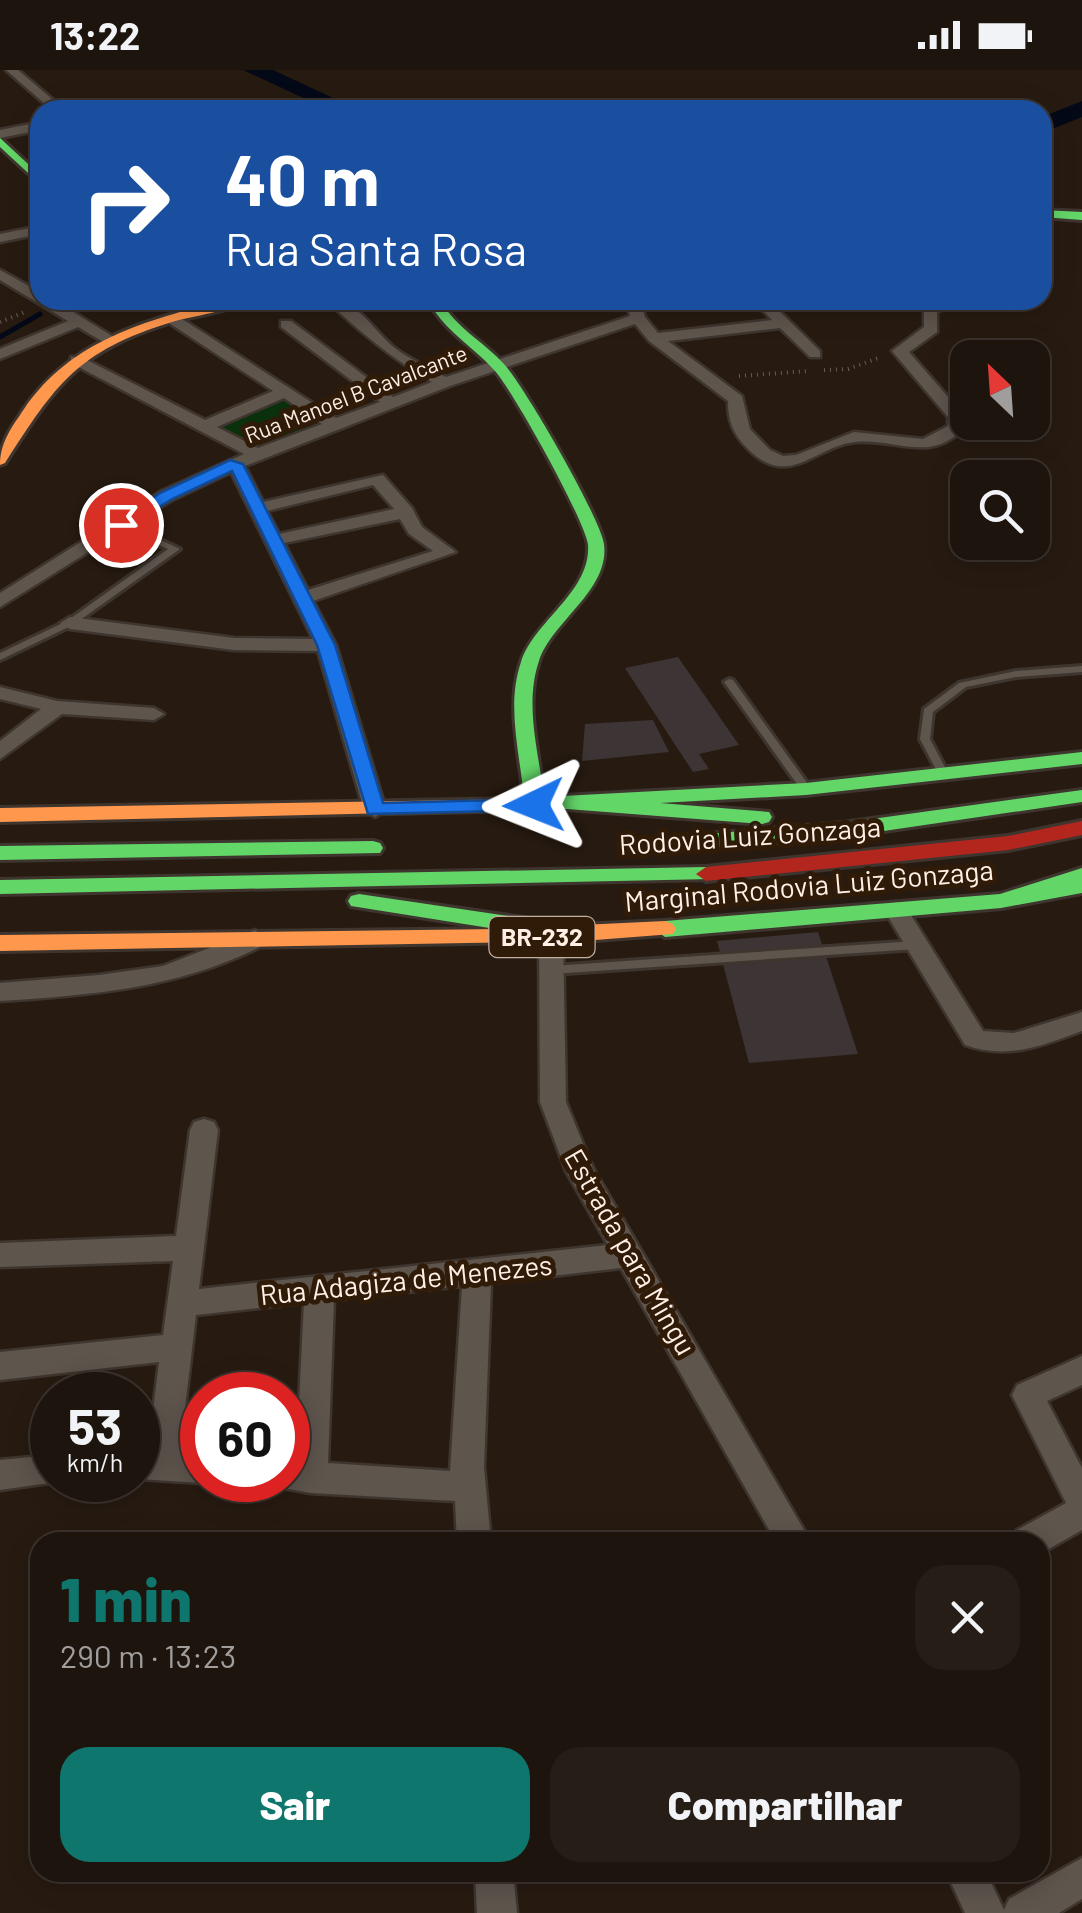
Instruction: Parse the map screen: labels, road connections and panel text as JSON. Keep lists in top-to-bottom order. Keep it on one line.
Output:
{"streets":{"main road":["Rodovia Luiz Gonzaga","Marginal Rodovia Luiz Gonzaga","BR-232"],"street":["Rua Manoel B Cavalcante","Estrada para Mingu","Rua Adagiza de Menezes"]},"crossings":[["Marginal Rodovia Luiz Gonzaga","Estrada para Mingu"],["Estrada para Mingu","Rua Adagiza de Menezes"]],"north":"top left","page":{"status":"13:22","turn":["40 m","Rua Santa Rosa"],"speed":"53 km/h","limit":"60","heading":["1 min","290 m · 13:23"],"buttons":["Sair","Compartilhar"]}}
